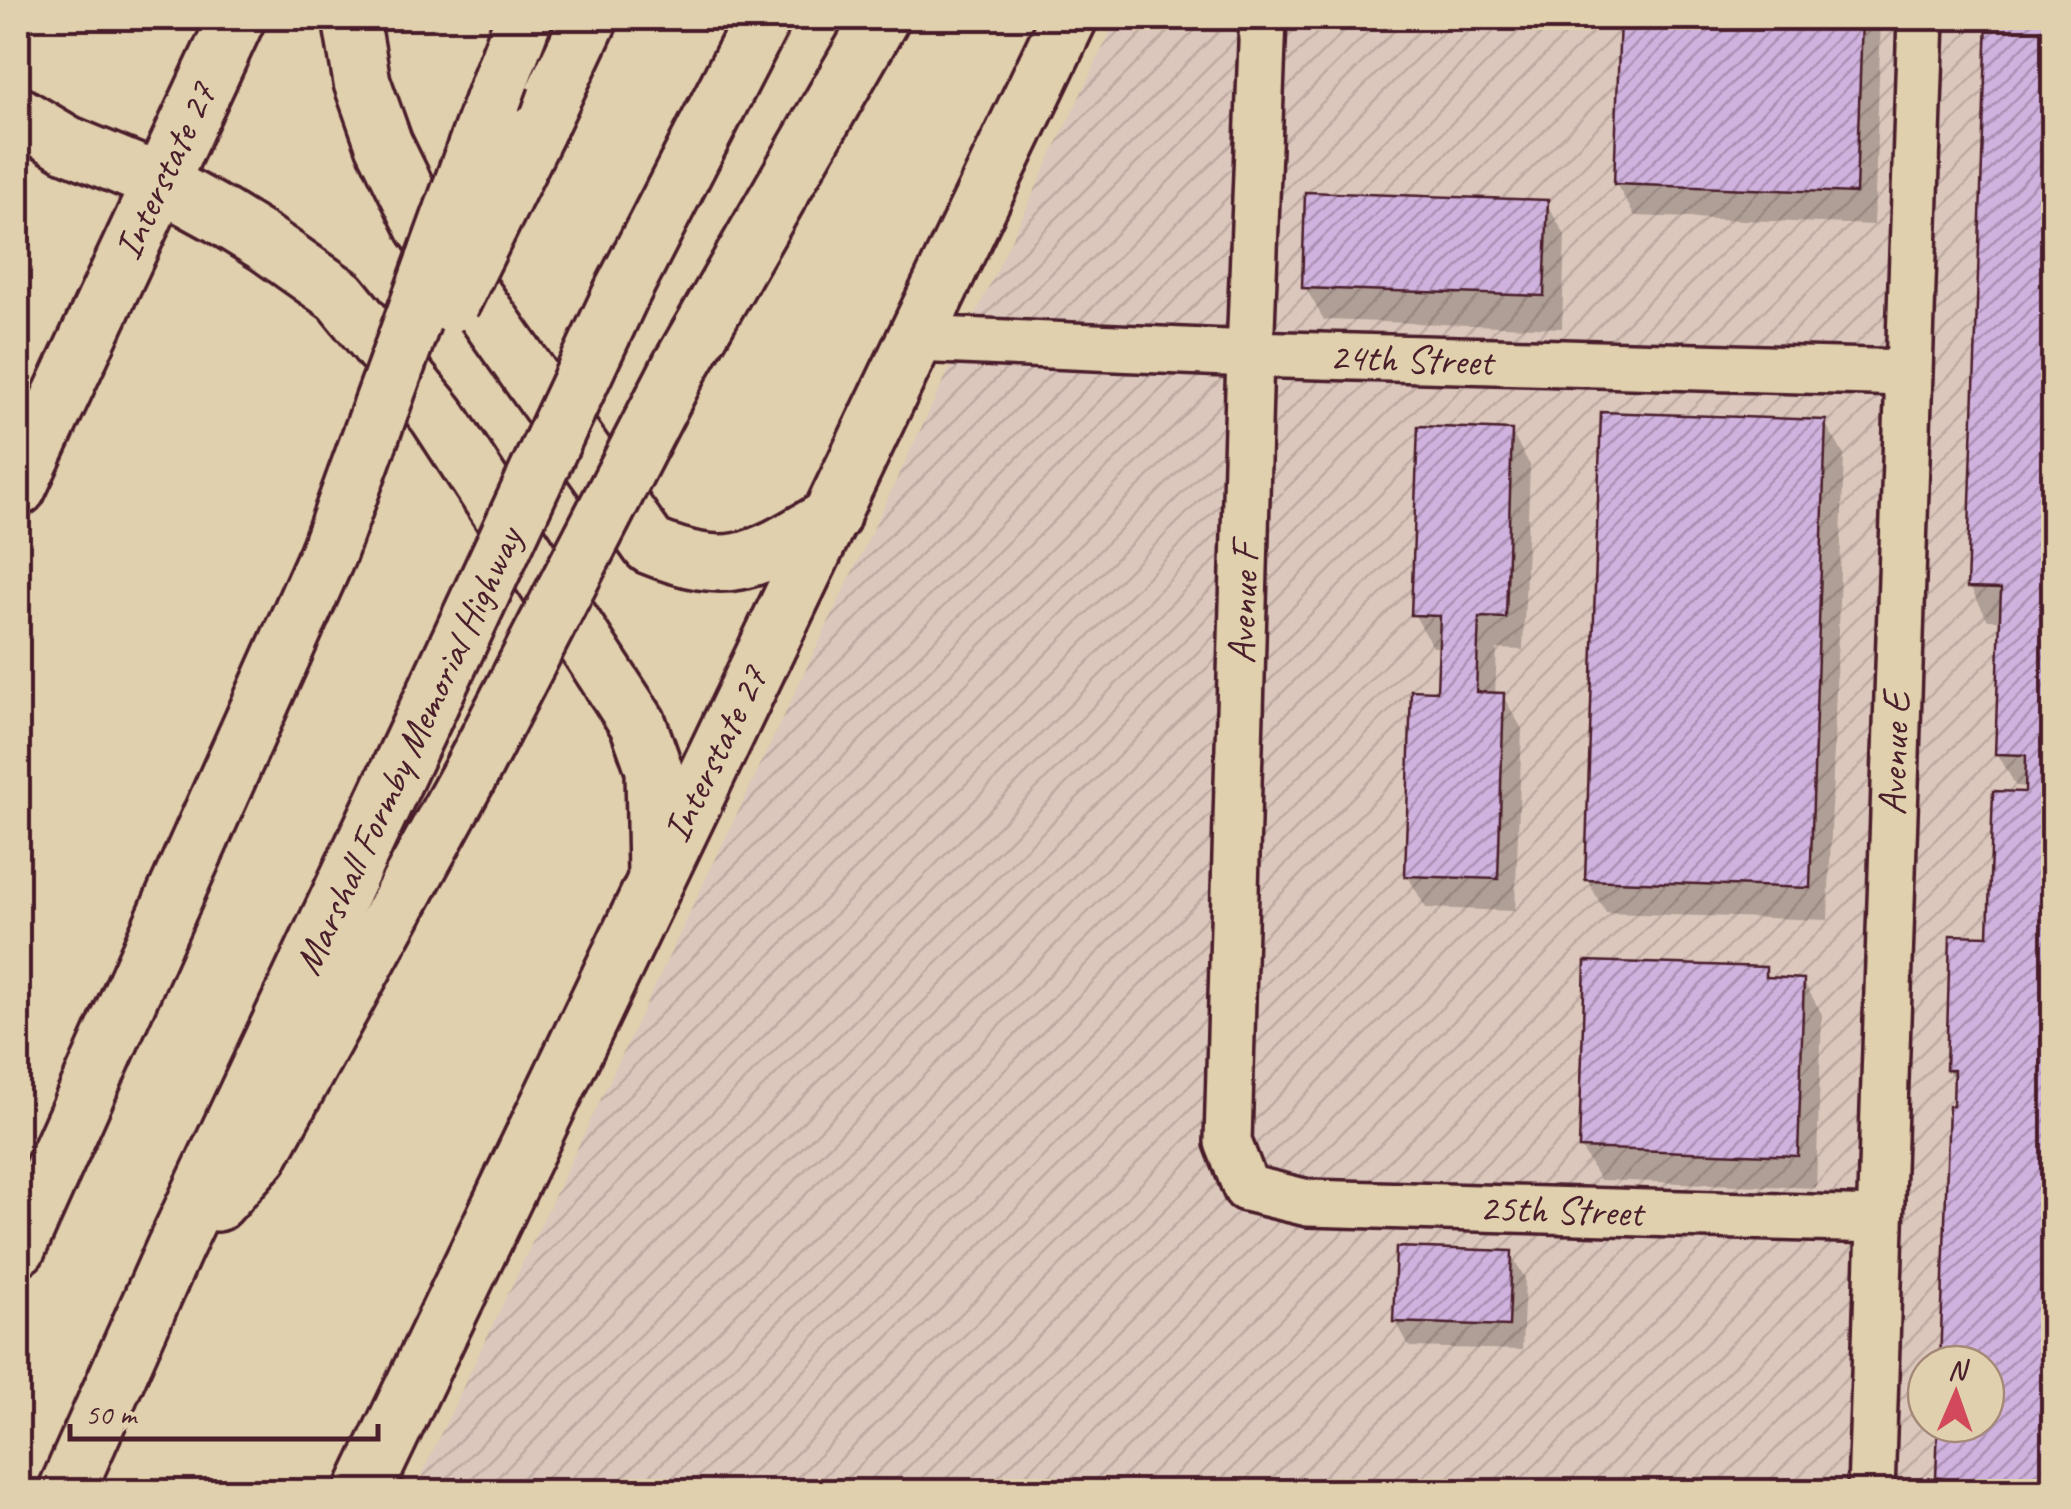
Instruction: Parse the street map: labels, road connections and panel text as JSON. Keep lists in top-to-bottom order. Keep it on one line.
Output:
{"streets":{"main road":["Interstate 27","Marshall Formby Memorial Highway"],"street":["24th Street","Avenue F","Avenue E","25th Street"]},"crossings":[["Interstate 27","24th Street"],["24th Street","Avenue F"],["24th Street","Avenue E"],["Avenue F","25th Street"],["Avenue E","25th Street"]],"scale_bar":"50 m","north":"top"}
